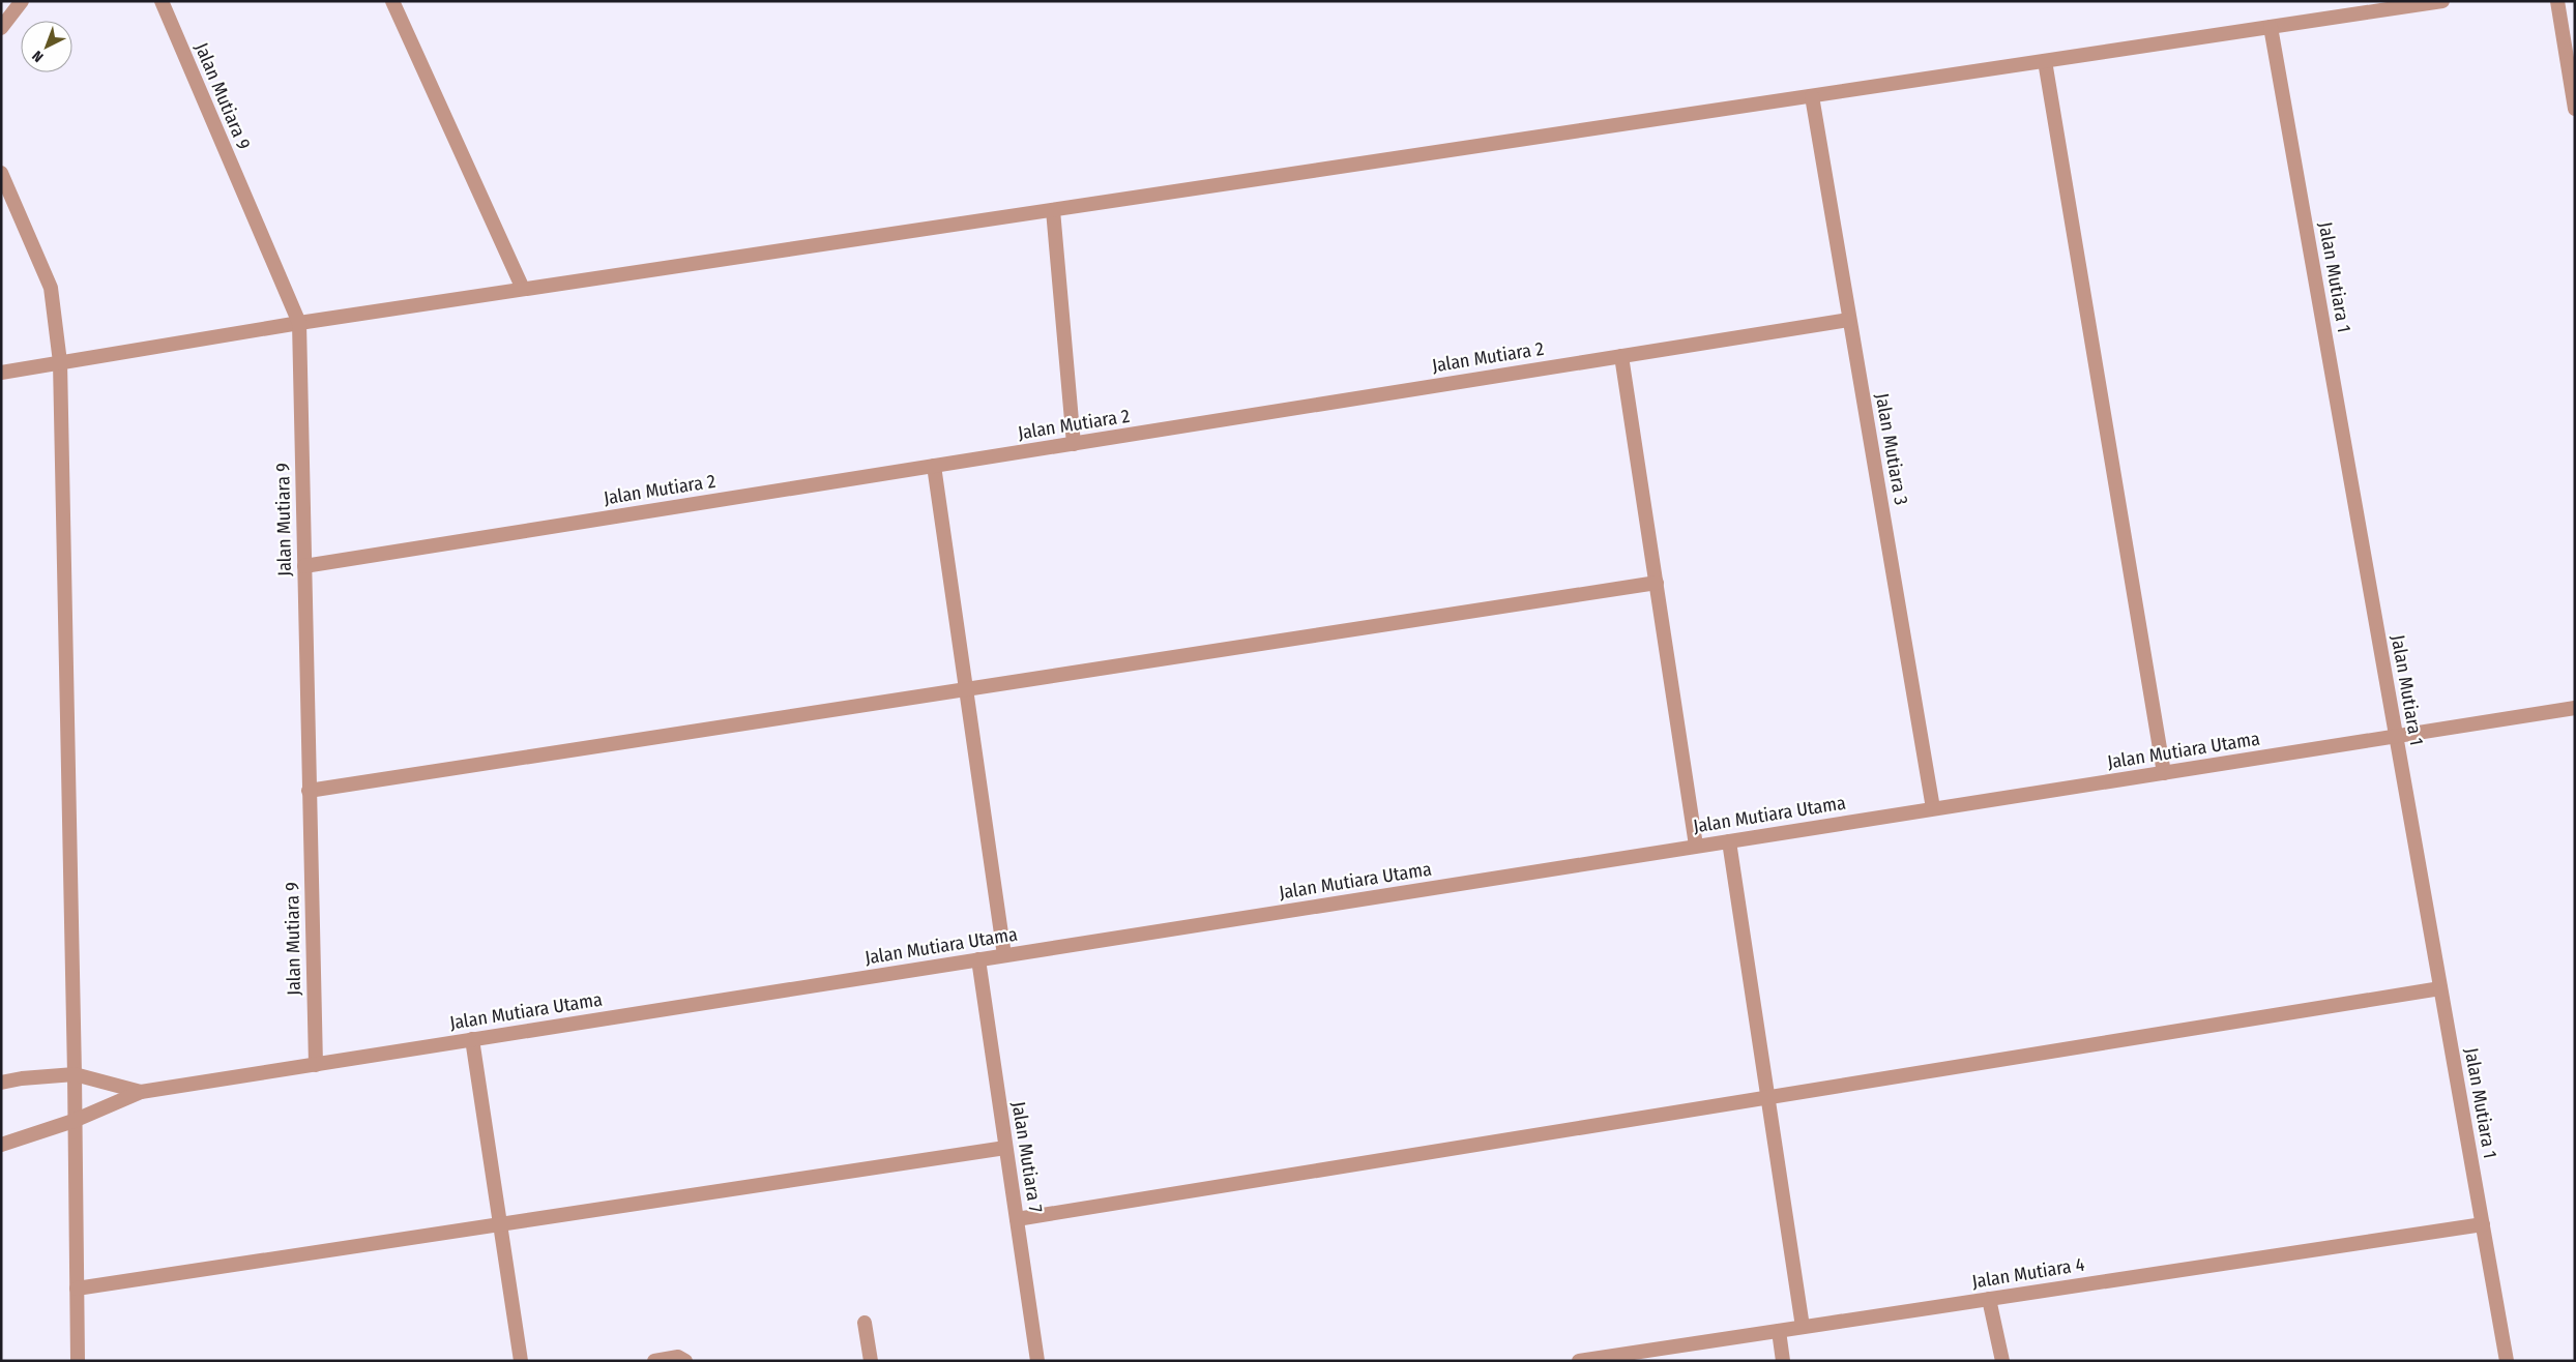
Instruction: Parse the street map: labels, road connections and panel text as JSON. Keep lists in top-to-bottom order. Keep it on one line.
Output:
{"streets":{"street":["Jalan Mutiara 9","Jalan Mutiara 1","Jalan Mutiara 2","Jalan Mutiara 3","Jalan Mutiara Utama","Jalan Mutiara 7","Jalan Mutiara 4"]},"crossings":[["Jalan Mutiara 9","Jalan Mutiara 2"],["Jalan Mutiara 9","Jalan Mutiara Utama"],["Jalan Mutiara 1","Jalan Mutiara Utama"],["Jalan Mutiara 1","Jalan Mutiara 4"],["Jalan Mutiara 2","Jalan Mutiara 3"],["Jalan Mutiara 3","Jalan Mutiara Utama"],["Jalan Mutiara Utama","Jalan Mutiara 7"]],"north":"bottom left"}
